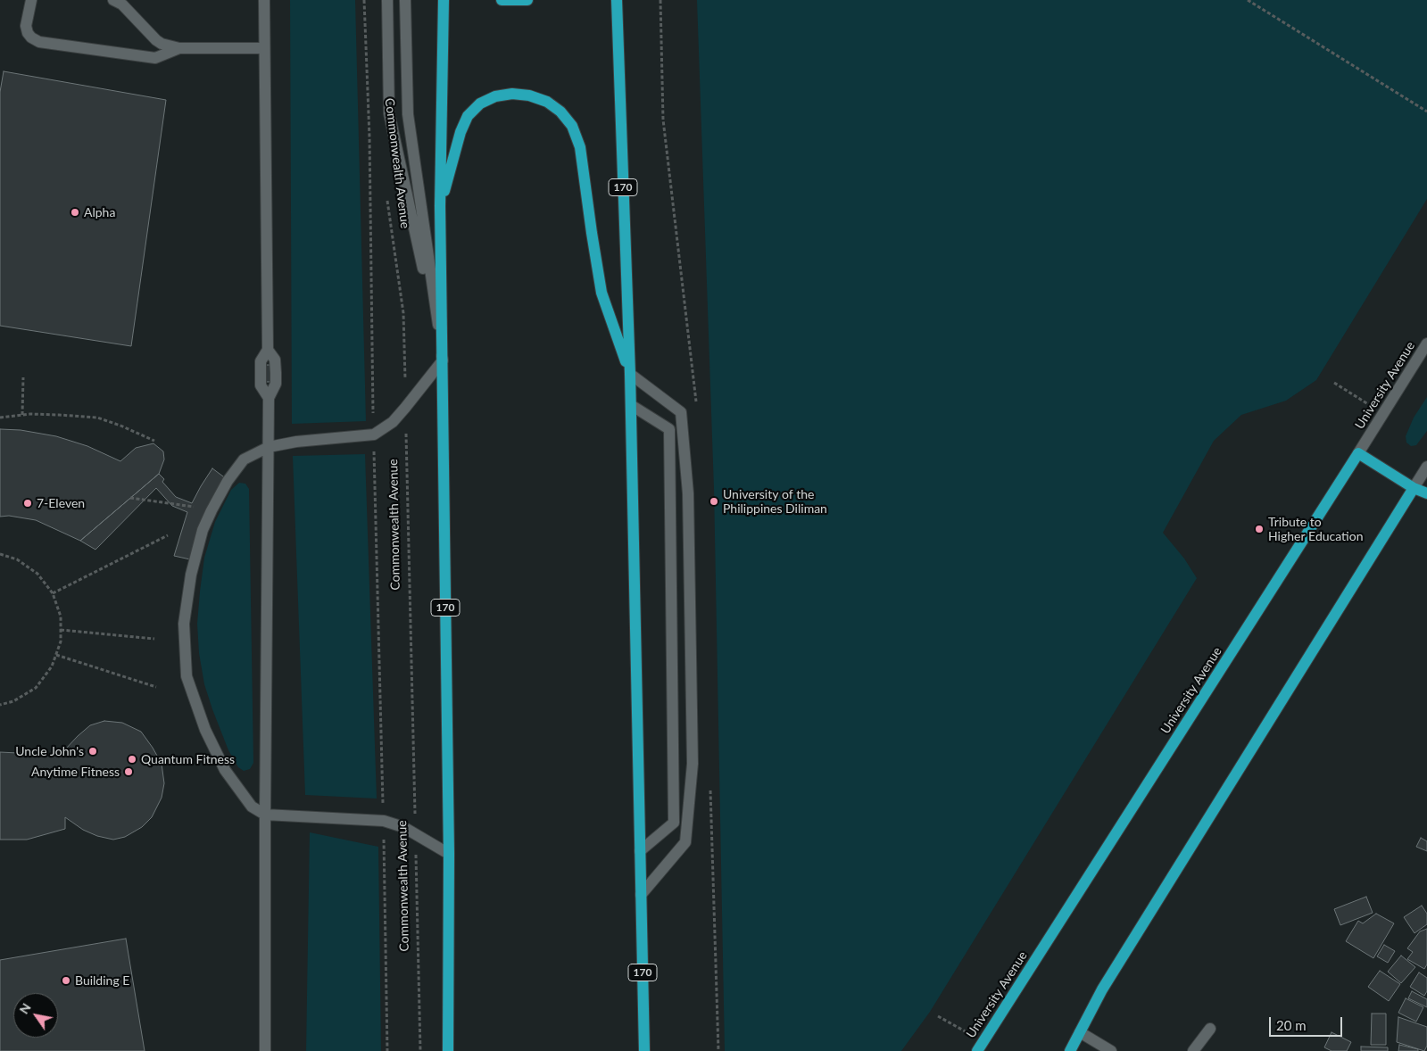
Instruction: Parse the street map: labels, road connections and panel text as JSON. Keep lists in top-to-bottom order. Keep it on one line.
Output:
{"streets":{"main road":["170","University Avenue"],"path":["Commonwealth Avenue"]},"places":["Alpha","University of the Philippines Diliman","7-Eleven","Tribute to Higher Education","Uncle John's","Quantum Fitness","Anytime Fitness","Building E"],"scale_bar":"20 m","north":"top left"}
